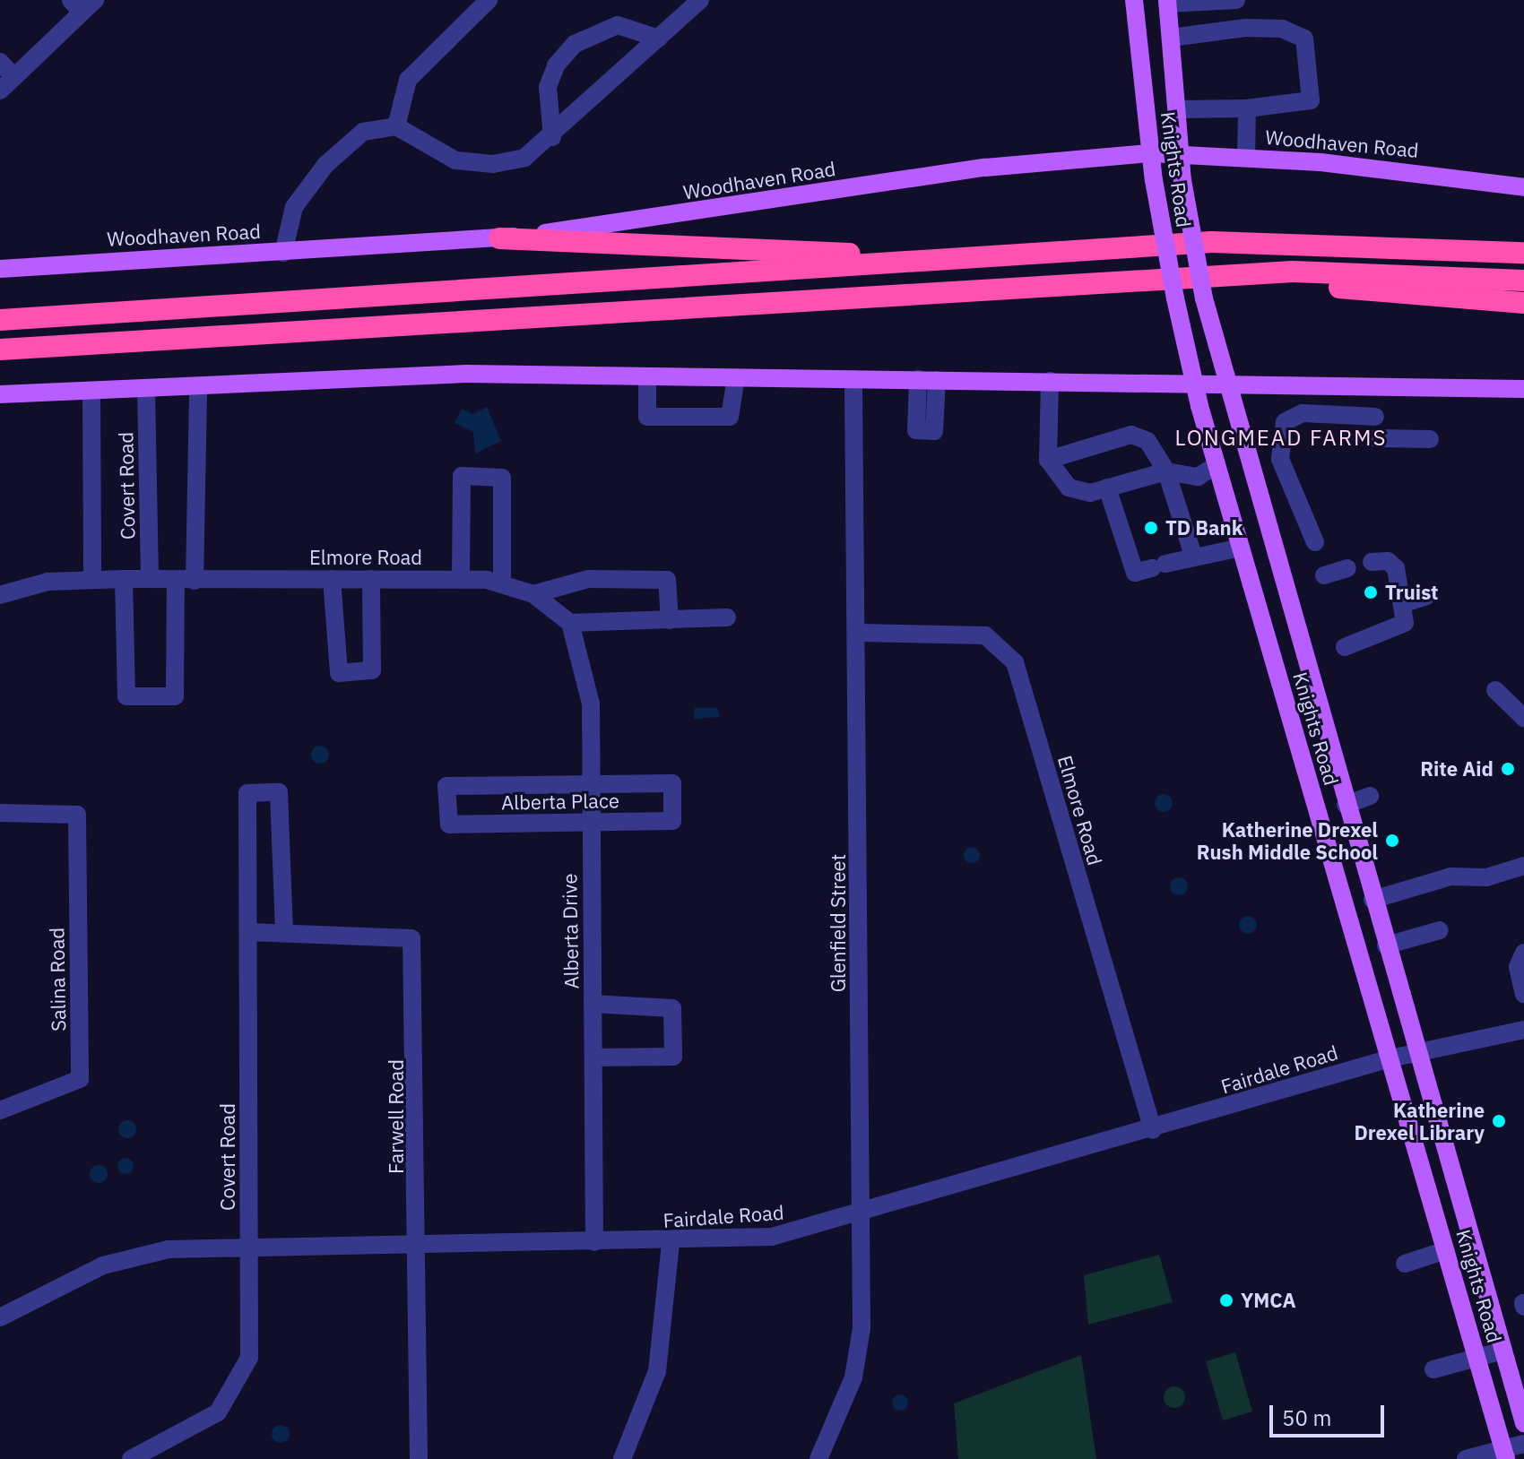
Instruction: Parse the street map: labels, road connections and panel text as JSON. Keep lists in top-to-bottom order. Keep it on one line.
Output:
{"streets":{"main road":["Woodhaven Road","Knights Road"],"street":["Covert Road","Elmore Road","Alberta Place","Glenfield Street","Alberta Drive","Salina Road","Fairdale Road","Farwell Road"]},"crossings":[["Woodhaven Road","Knights Road"],["Knights Road","Fairdale Road"],["Covert Road","Elmore Road"],["Covert Road","Fairdale Road"],["Covert Road","Farwell Road"],["Elmore Road","Glenfield Street"],["Elmore Road","Alberta Drive"],["Elmore Road","Fairdale Road"],["Alberta Place","Alberta Drive"],["Glenfield Street","Fairdale Road"],["Alberta Drive","Fairdale Road"],["Fairdale Road","Farwell Road"]],"districts":["LONGMEAD FARMS"],"places":["TD Bank","Truist","Rite Aid","Katherine Drexel Rush Middle School","Katherine Drexel Library","YMCA"],"scale_bar":"50 m"}
